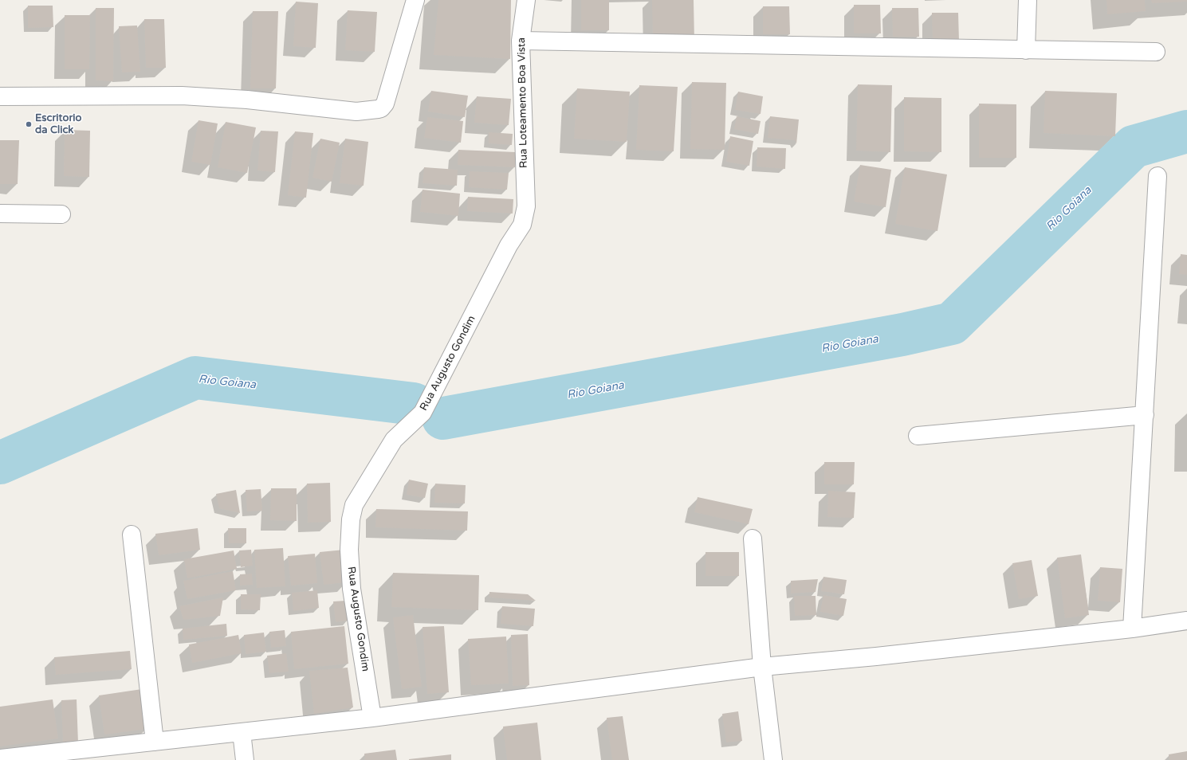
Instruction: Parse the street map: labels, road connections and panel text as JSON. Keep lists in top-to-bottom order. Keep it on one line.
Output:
{"streets":{"street":["Rua Loteamento Boa Vista","Rua Augusto Gondim"]},"crossings":[["Rua Loteamento Boa Vista","Rua Augusto Gondim"]],"water":["Rio Goiana"],"places":["Escritorio da Click"]}
